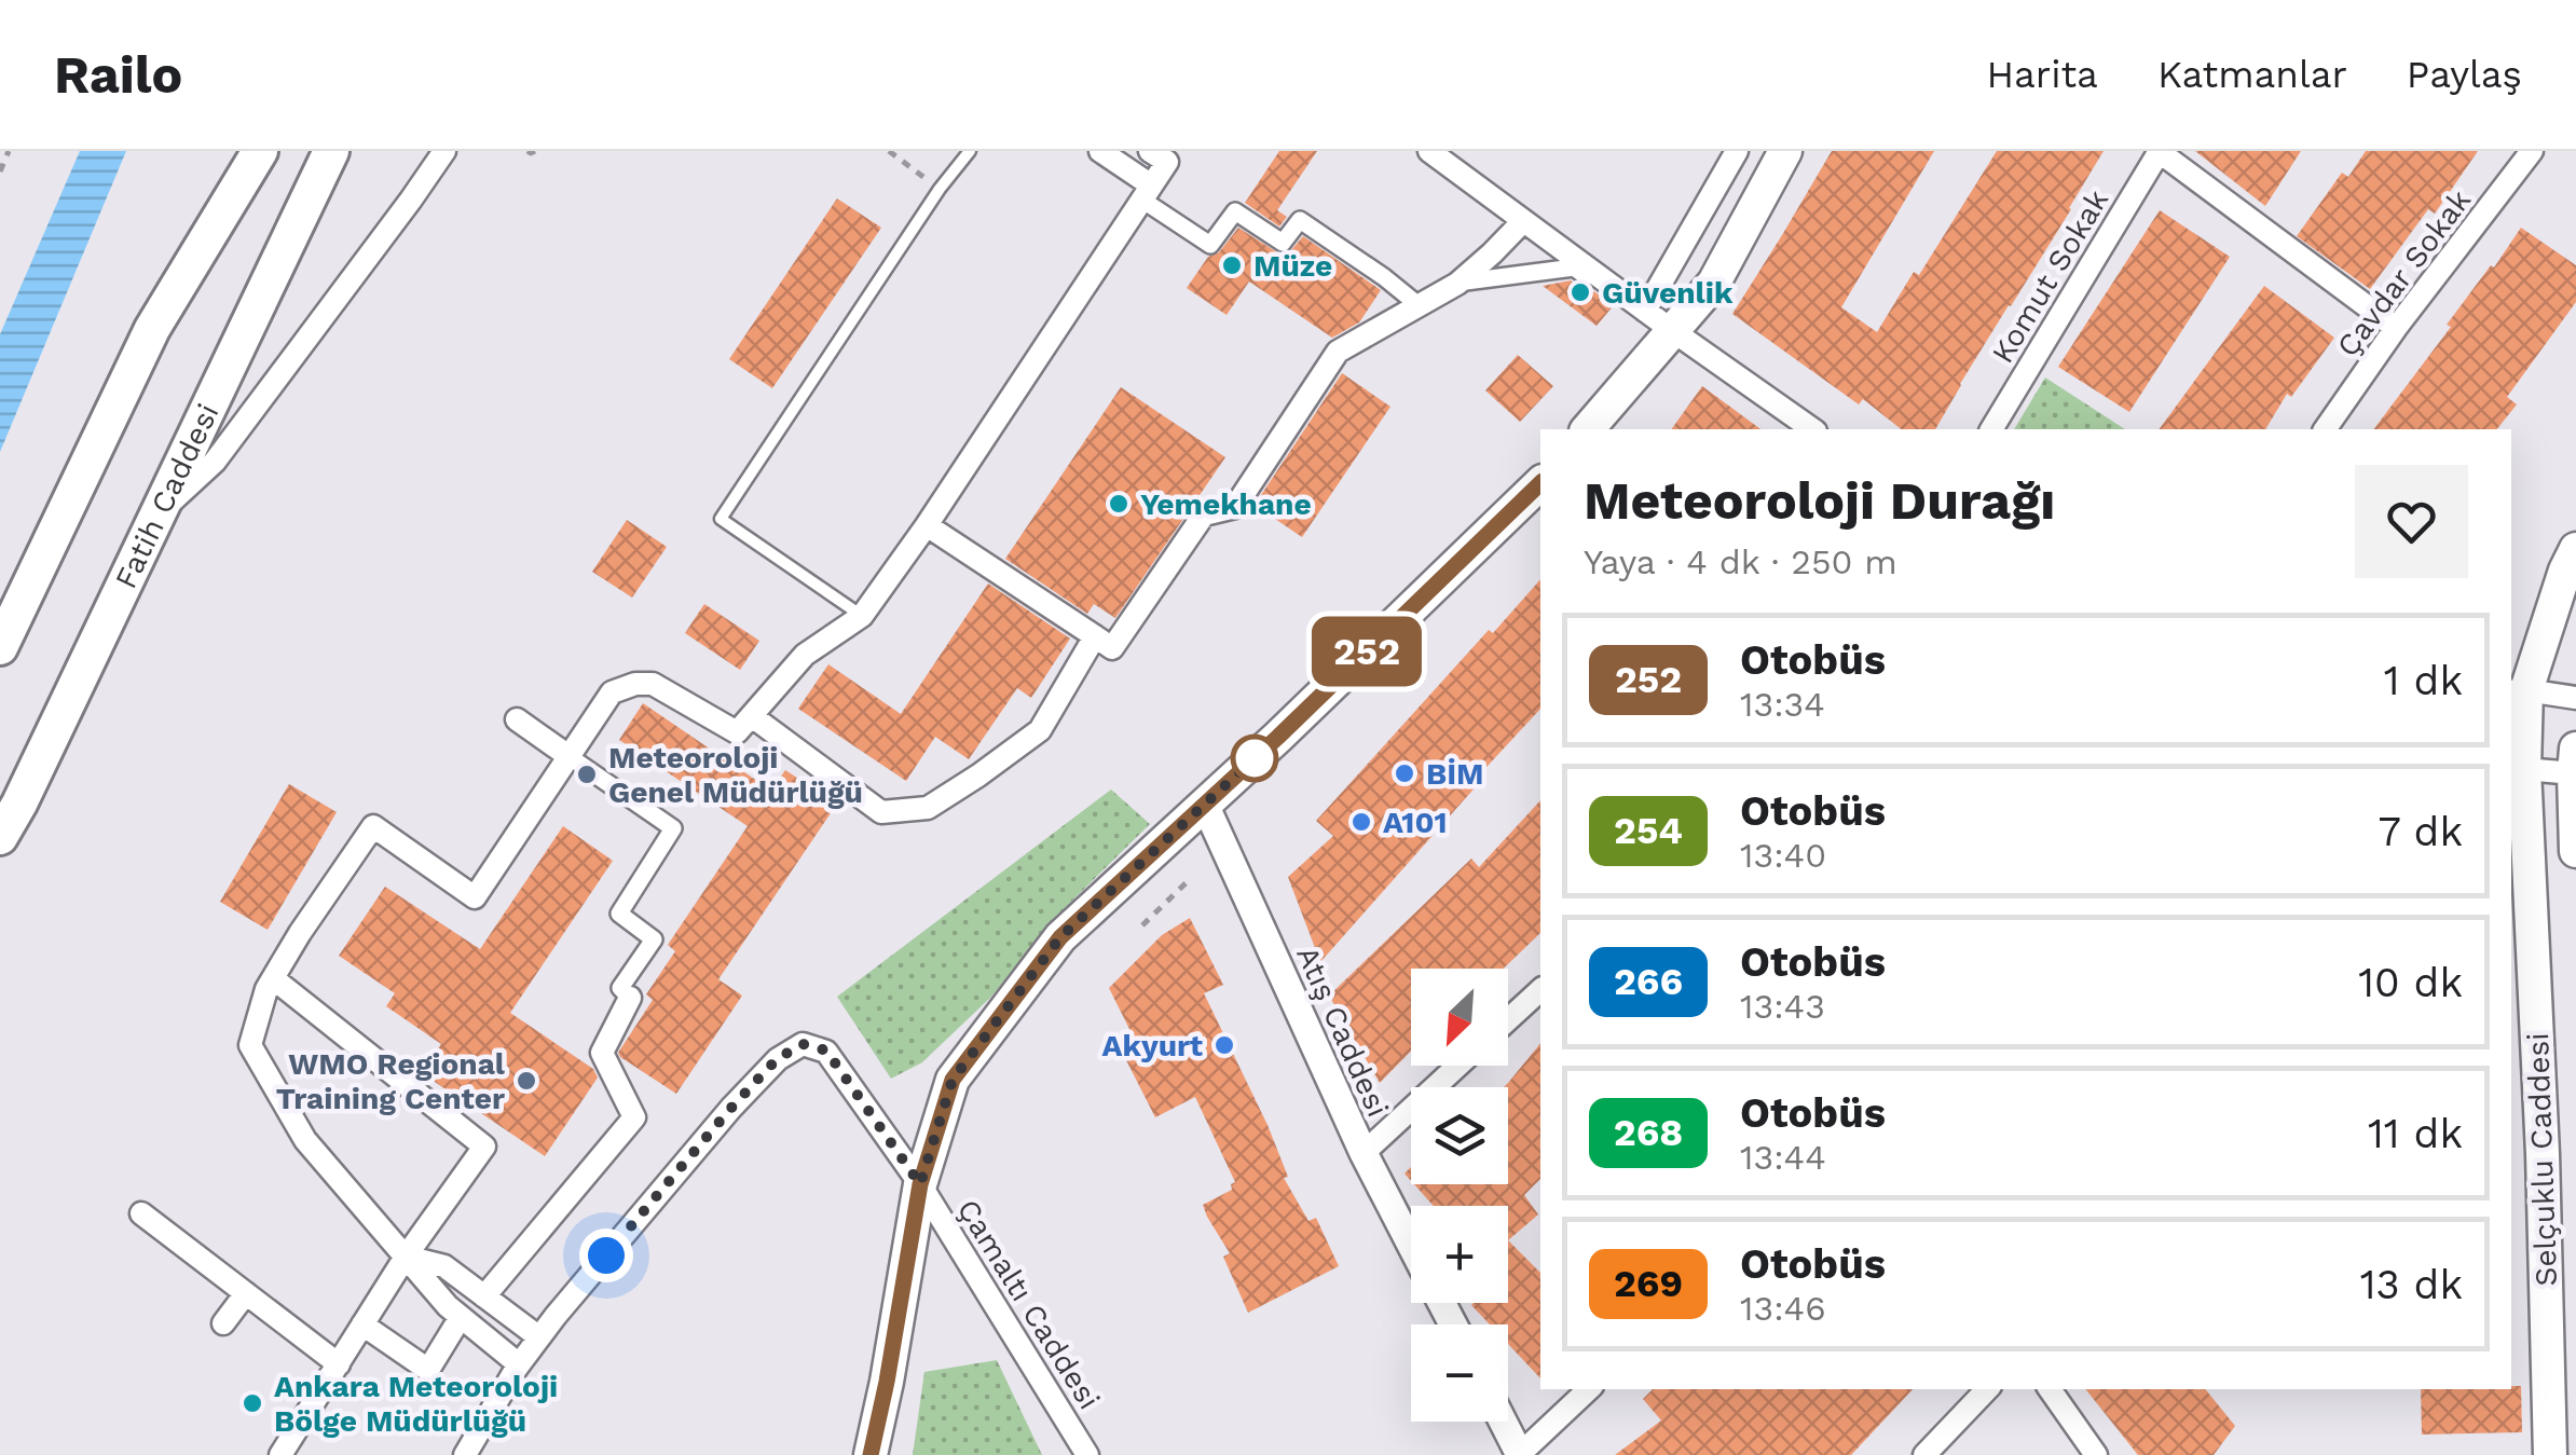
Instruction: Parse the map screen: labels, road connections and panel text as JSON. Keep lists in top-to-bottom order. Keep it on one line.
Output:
{"streets":{"main road":["Fatih Caddesi","Selçuklu Caddesi"],"street":["Çavdar Sokak","Komut Sokak","Atış Caddesi","Çamaltı Caddesi"]},"places":["Müze","Güvenlik","Yemekhane","BİM","Meteoroloji Genel Müdürlüğü","A101","Akyurt","WMO Regional Training Center","Ankara Meteoroloji Bölge Müdürlüğü"],"lines":["bus line 252"],"north":"bottom left","page":{"header":"Railo","nav":["Harita","Katmanlar","Paylaş"],"on_map":"252","heading":["Meteoroloji Durağı","Yaya · 4 dk · 250 m"],"list":[{"mark":"252","name":"Otobüs","note":"13:34","value":"1 dk"},{"mark":"254","name":"Otobüs","note":"13:40","value":"7 dk"},{"mark":"266","name":"Otobüs","note":"13:43","value":"10 dk"},{"mark":"268","name":"Otobüs","note":"13:44","value":"11 dk"},{"mark":"269","name":"Otobüs","note":"13:46","value":"13 dk"}],"map_buttons":["+","−"]}}
